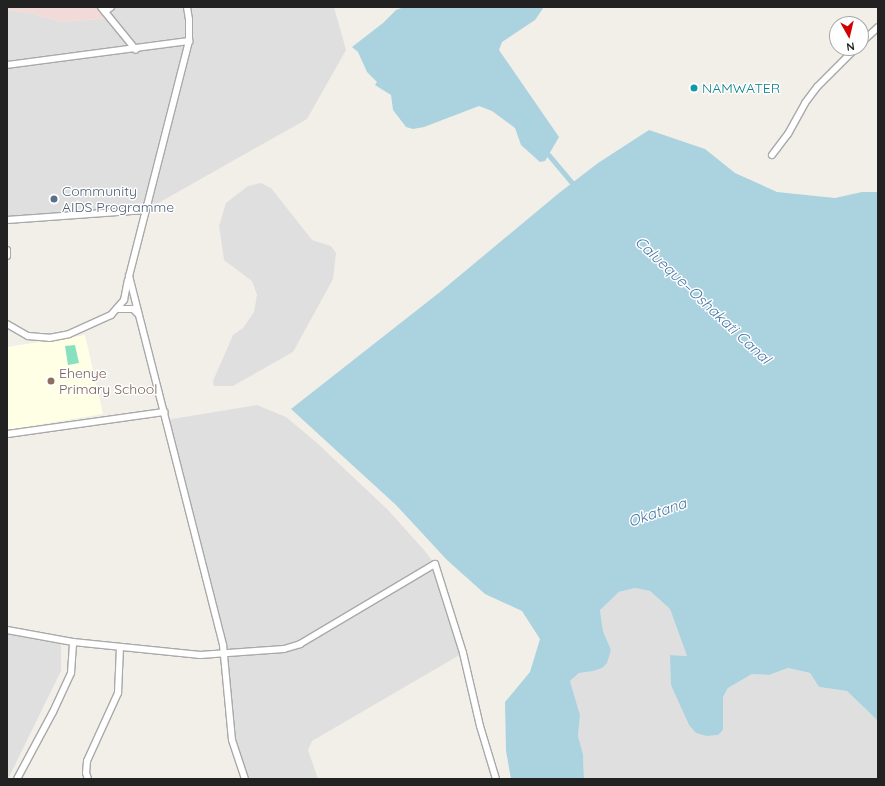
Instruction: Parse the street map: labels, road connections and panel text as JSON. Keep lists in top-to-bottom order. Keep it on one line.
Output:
{"water":["Calueque–Oshakati Canal","Okatana"],"places":["NAMWATER","Community AIDS Programme","Ehenye Primary School"],"north":"bottom"}
